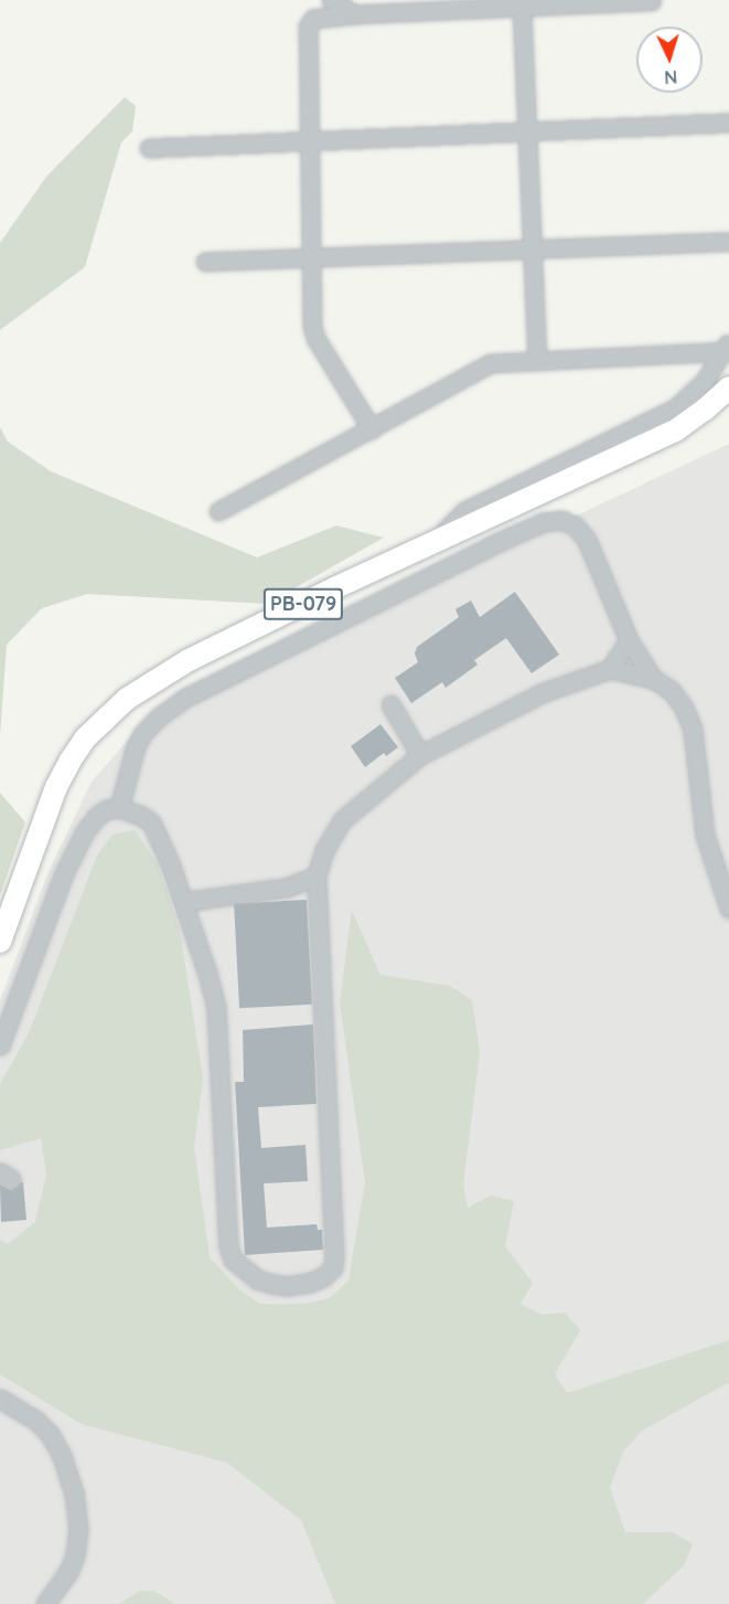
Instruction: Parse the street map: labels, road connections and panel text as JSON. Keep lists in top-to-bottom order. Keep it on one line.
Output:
{"streets":{"main road":["PB-079"]},"north":"bottom"}
